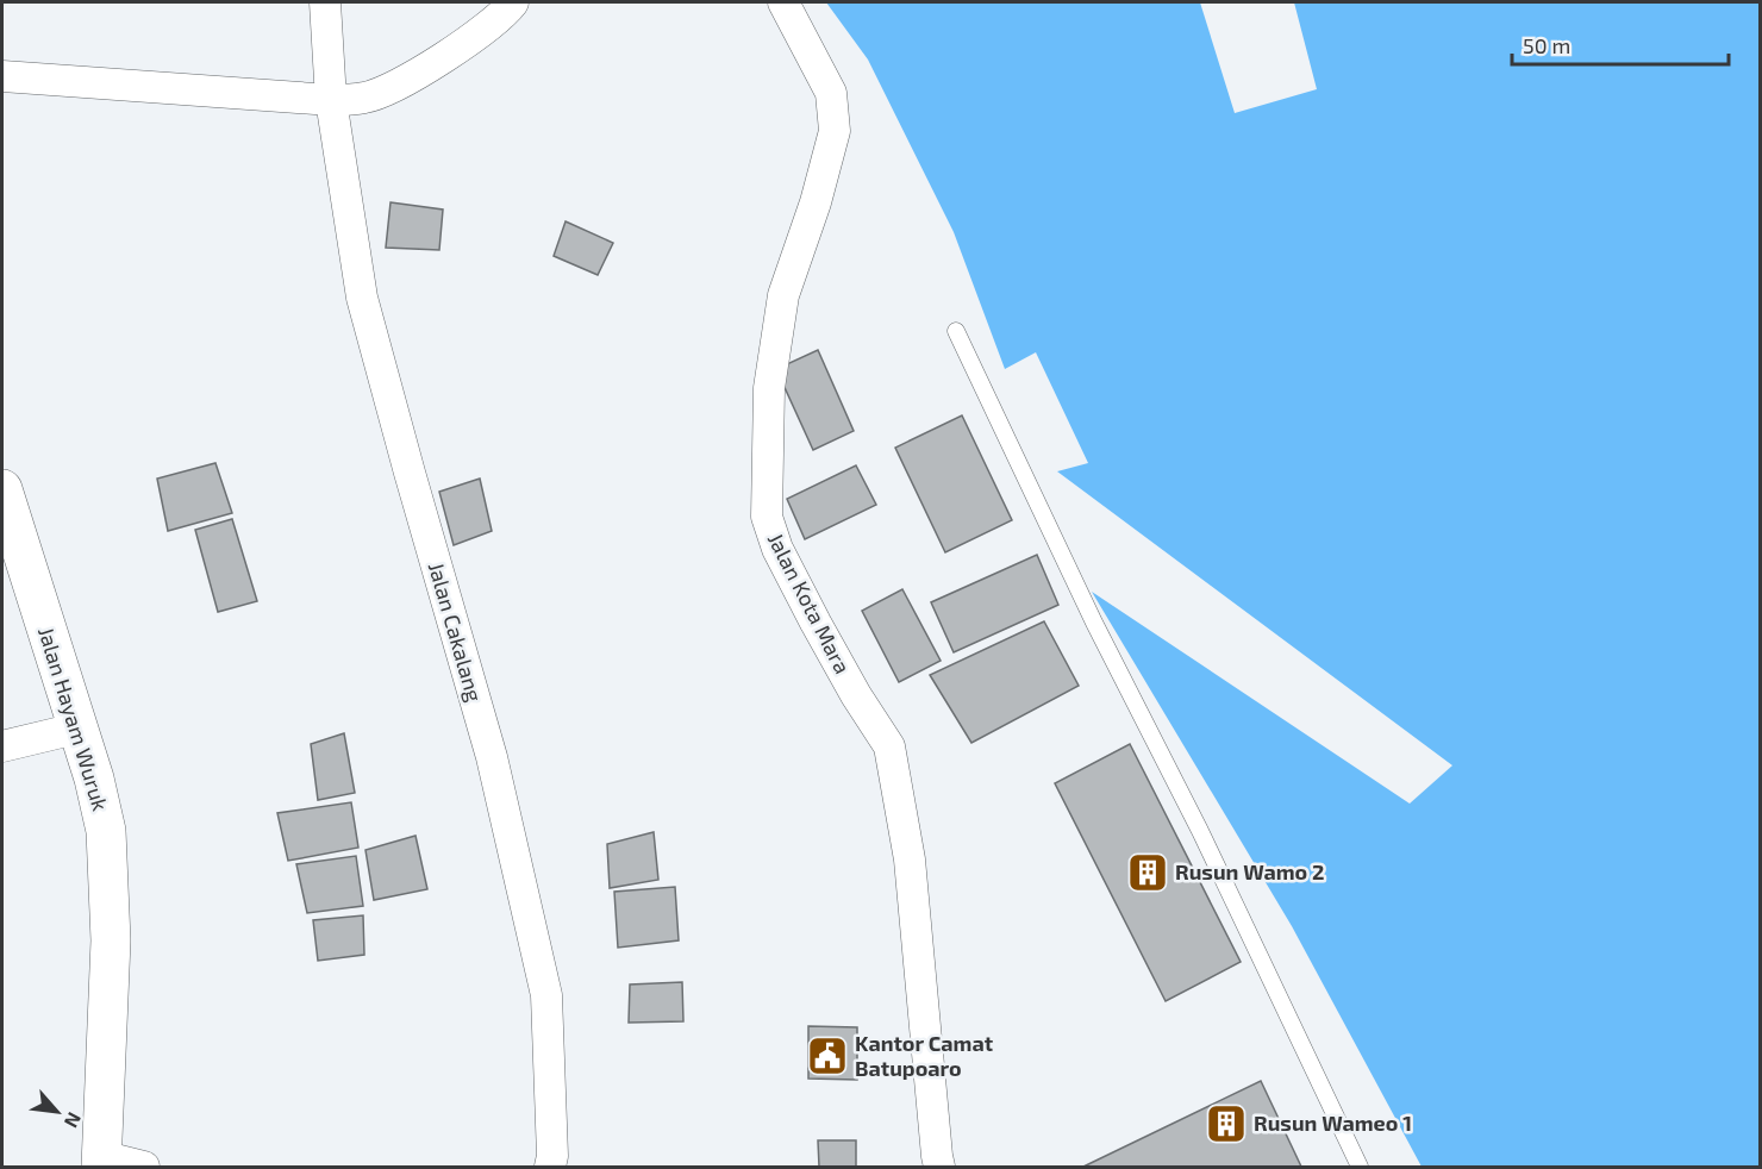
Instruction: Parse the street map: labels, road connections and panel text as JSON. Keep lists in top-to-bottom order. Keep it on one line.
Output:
{"streets":{"street":["Jalan Kota Mara","Jalan Cakalang","Jalan Hayam Wuruk"]},"places":{"building":["Rusun Wamo 2","Rusun Wameo 1"],"public building":["Kantor Camat Batupoaro"]},"scale_bar":"50 m","north":"bottom right"}
